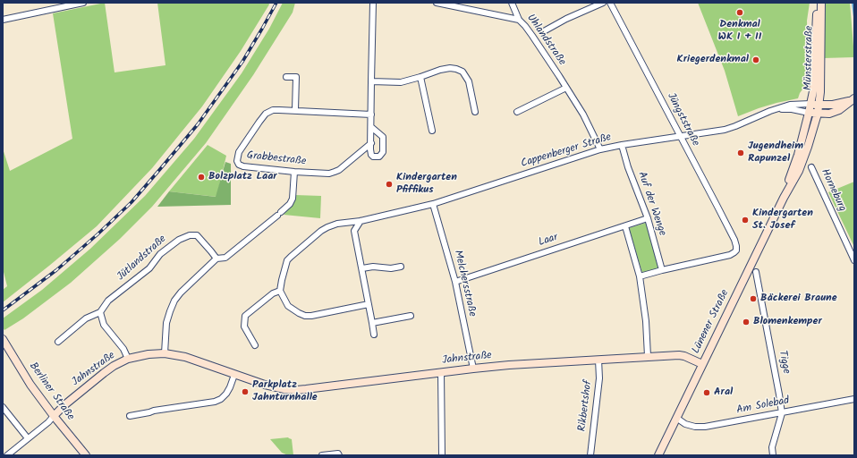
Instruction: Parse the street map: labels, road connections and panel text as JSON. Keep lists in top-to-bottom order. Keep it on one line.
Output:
{"streets":{"street":["Uhlandstraße","Münsterstraße","Jüngststraße","Cappenberger Straße","Grabbestraße","Horneburg","Auf der Wenge","Laar","Jütlandstraße","Melchersstraße","Lünener Straße","Jahnstraße","Tigge","Berliner Straße","Rikbertshof","Am Solebad"]},"crossings":[["Uhlandstraße","Cappenberger Straße"],["Münsterstraße","Cappenberger Straße"],["Münsterstraße","Lünener Straße"],["Jüngststraße","Cappenberger Straße"],["Jüngststraße","Auf der Wenge"],["Cappenberger Straße","Auf der Wenge"],["Cappenberger Straße","Melchersstraße"],["Cappenberger Straße","Lünener Straße"],["Auf der Wenge","Laar"],["Laar","Melchersstraße"],["Melchersstraße","Jahnstraße"],["Lünener Straße","Jahnstraße"],["Lünener Straße","Am Solebad"],["Jahnstraße","Berliner Straße"],["Jahnstraße","Rikbertshof"],["Tigge","Am Solebad"]],"places":["Denkmal WK I + II","Kriegerdenkmal","Jugendheim Rapunzel","Bolzplatz Laar","Kindergarten Pfiffikus","Kindergarten St. Josef","Bäckerei Braune","Blomenkemper","Parkplatz Jahnturnhalle","Aral"]}
